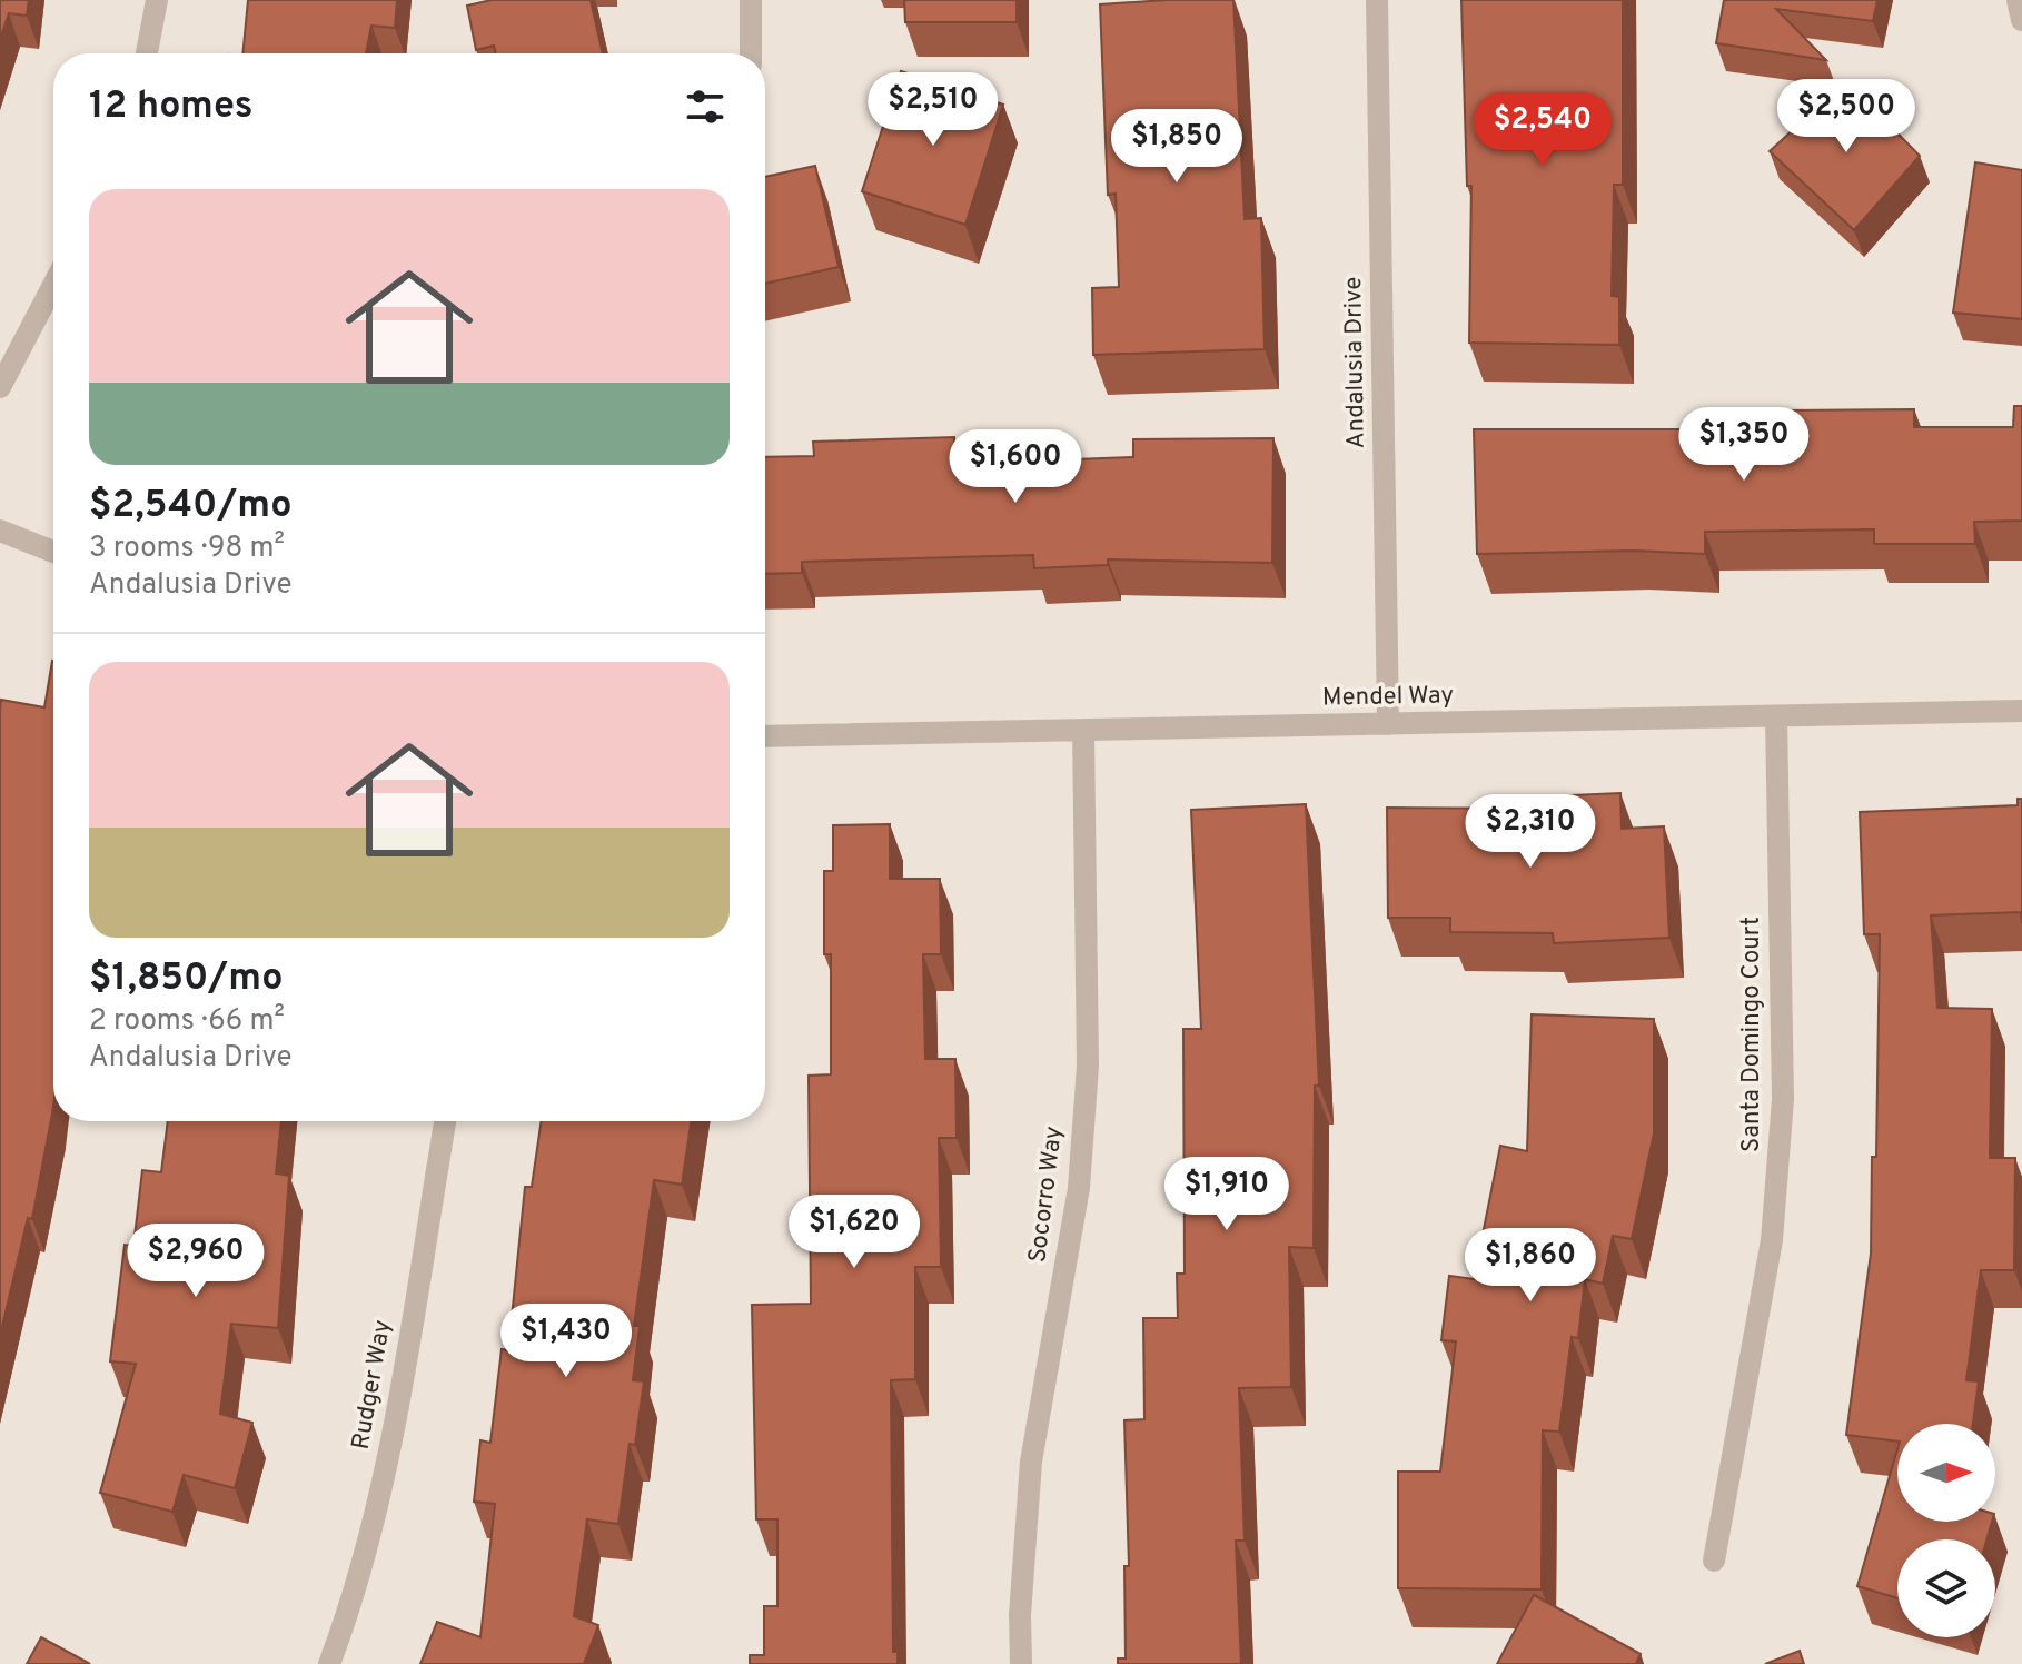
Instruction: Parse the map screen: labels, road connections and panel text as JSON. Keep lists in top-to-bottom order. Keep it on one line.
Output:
{"streets":{"street":["Andalusia Drive","Mendel Way","Santa Domingo Court","Socorro Way","Rudger Way"]},"crossings":[["Andalusia Drive","Mendel Way"],["Mendel Way","Santa Domingo Court"],["Mendel Way","Socorro Way"]],"north":"right","page":{"heading":"12 homes","price":["$2,510","$2,500","$2,540","$1,850","$1,350","$1,600","$2,310","$1,910","$1,620","$2,960","$1,860","$1,430"],"list":[{"name":"$2,540/mo","note":"3 rooms · 98 m² · Andalusia Drive"},{"name":"$1,850/mo","note":"2 rooms · 66 m² · Andalusia Drive"}]}}
